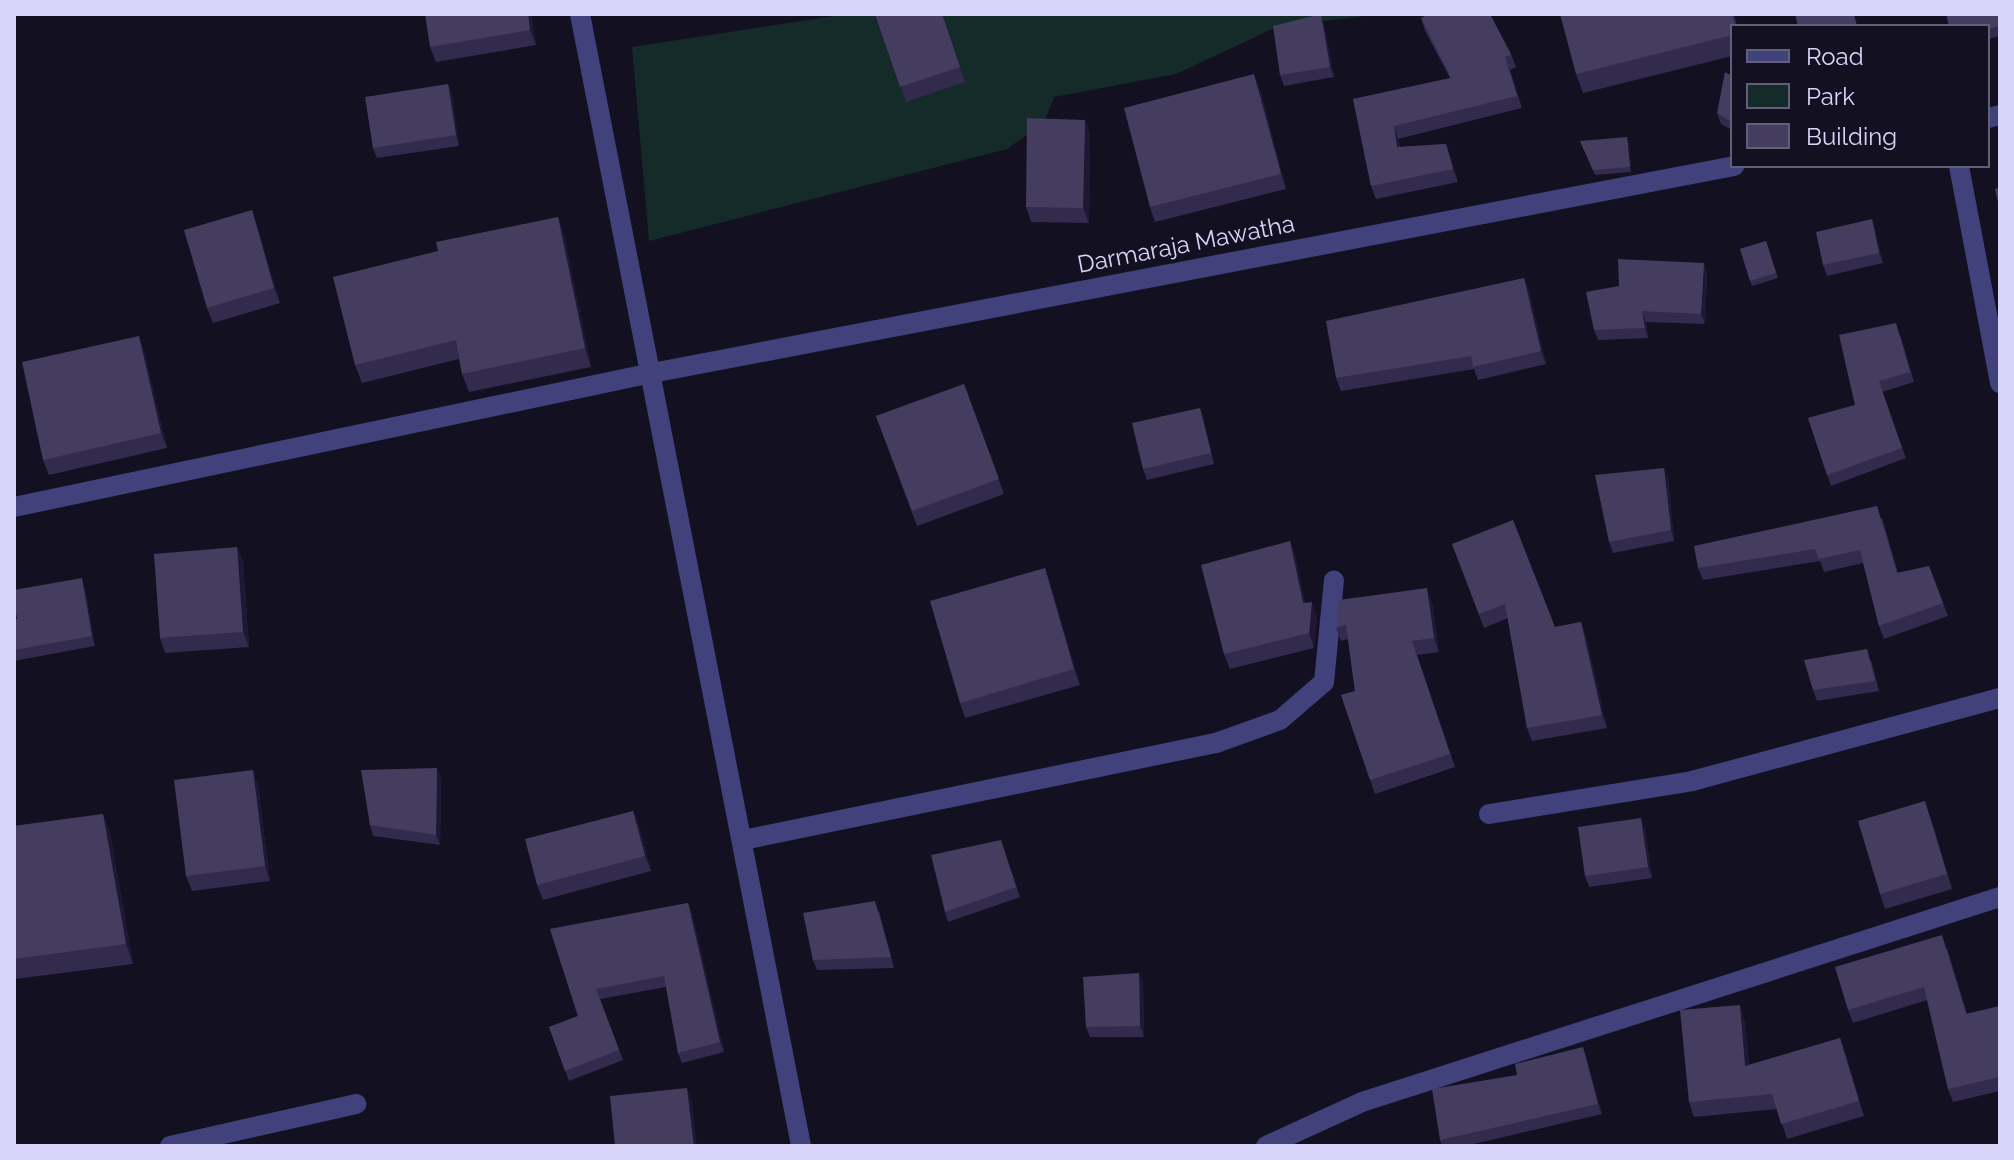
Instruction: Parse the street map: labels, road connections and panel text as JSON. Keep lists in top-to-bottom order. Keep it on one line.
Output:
{"streets":{"street":["Darmaraja Mawatha"]},"legend":["Road","Park","Building"]}
